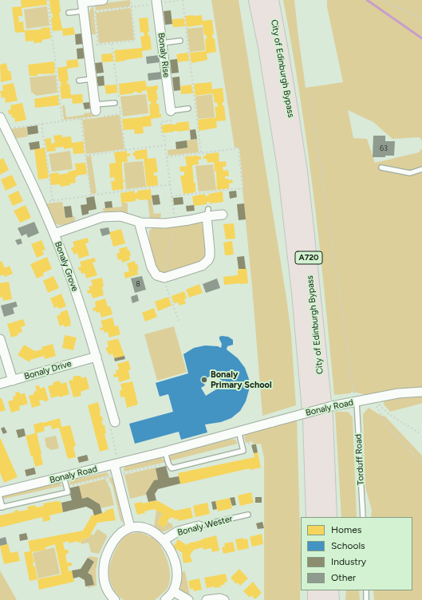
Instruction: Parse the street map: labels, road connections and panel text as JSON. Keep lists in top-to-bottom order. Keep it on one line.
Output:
{"streets":{"highway":["City of Edinburgh Bypass","A720"],"street":["Bonaly Rise","Bonaly Grove","Bonaly Drive","Bonaly Road","Bonaly Wester"],"lane":["Torduff Road"]},"crossings":[["Bonaly Grove","Bonaly Drive"],["Bonaly Road","Torduff Road"]],"places":["Bonaly Primary School"],"house_numbers":["63","8"],"legend":["Homes","Schools","Industry","Other"]}
